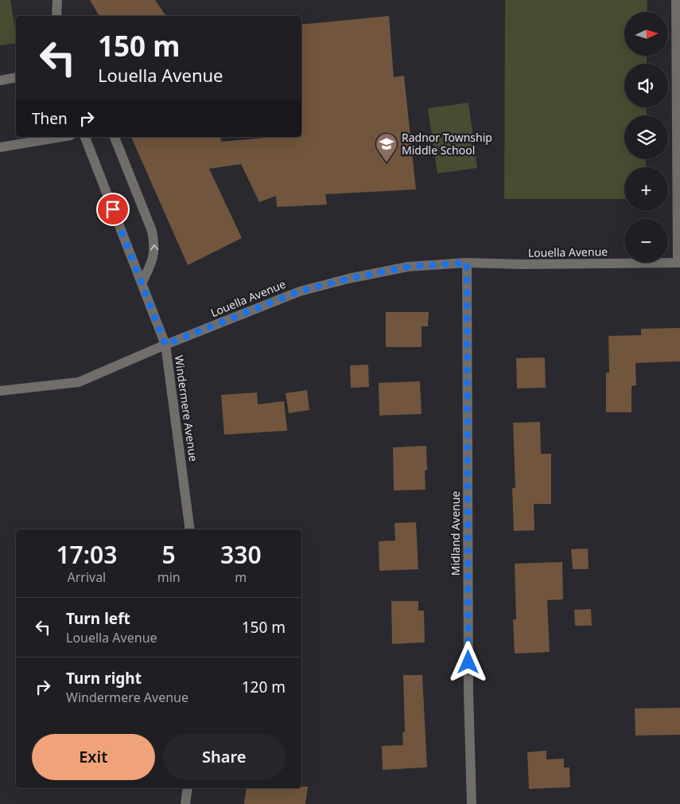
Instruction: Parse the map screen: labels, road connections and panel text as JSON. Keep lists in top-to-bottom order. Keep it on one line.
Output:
{"streets":{"street":["Louella Avenue","Windermere Avenue","Midland Avenue"]},"crossings":[["Louella Avenue","Windermere Avenue"],["Louella Avenue","Midland Avenue"]],"places":{"school or university":["Radnor Township Middle School"]},"north":"right","page":{"map_buttons":["+","−"],"turn":["150 m","Louella Avenue"],"then":"Then","eta":["17:03","Arrival","5","min","330","m"],"list":[{"name":"Turn left","note":"Louella Avenue","value":"150 m"},{"name":"Turn right","note":"Windermere Avenue","value":"120 m"}],"buttons":["Exit","Share"]}}
